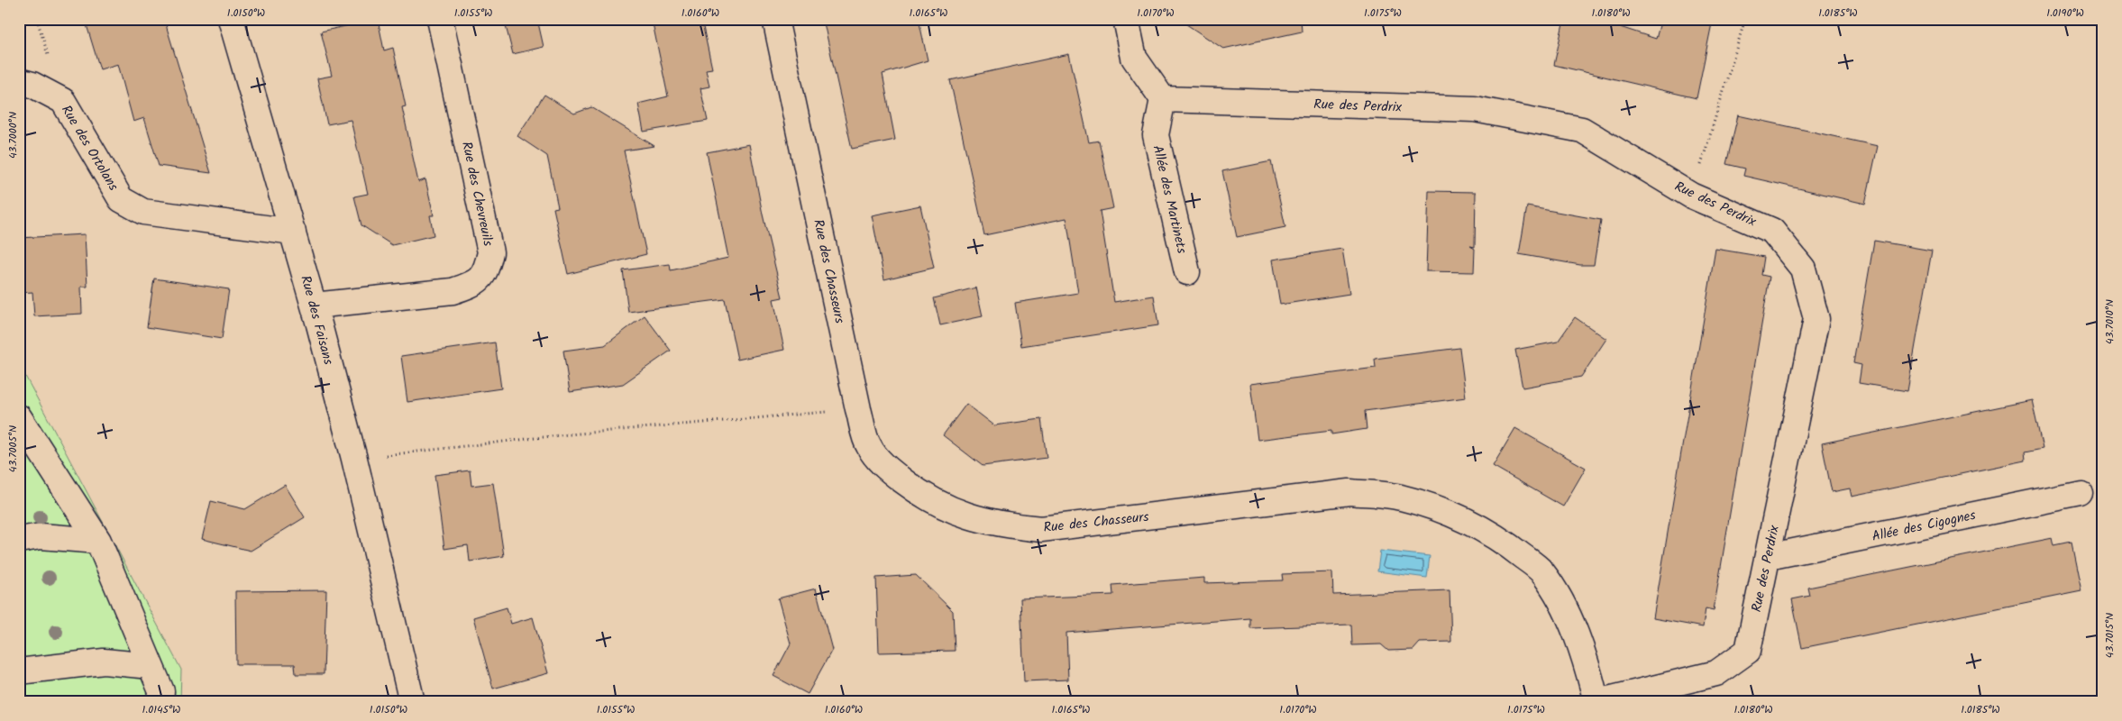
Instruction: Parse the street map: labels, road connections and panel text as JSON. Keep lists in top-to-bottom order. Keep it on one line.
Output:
{"streets":{"street":["Rue des Perdrix","Rue des Ortolans","Rue des Chevreuils","Allée des Martinets","Rue des Chasseurs","Rue des Faisans","Allée des Cigognes"]},"crossings":[["Rue des Perdrix","Allée des Martinets"],["Rue des Perdrix","Rue des Chasseurs"],["Rue des Perdrix","Allée des Cigognes"],["Rue des Ortolans","Rue des Faisans"],["Rue des Chevreuils","Rue des Faisans"]],"coordinates":["1.0150°W","1.0155°W","1.0160°W","1.0165°W","1.0170°W","1.0175°W","1.0180°W","1.0185°W","1.0190°W","43.7000°N","43.7010°N","43.7005°N","43.7015°N","1.0145°W"]}
